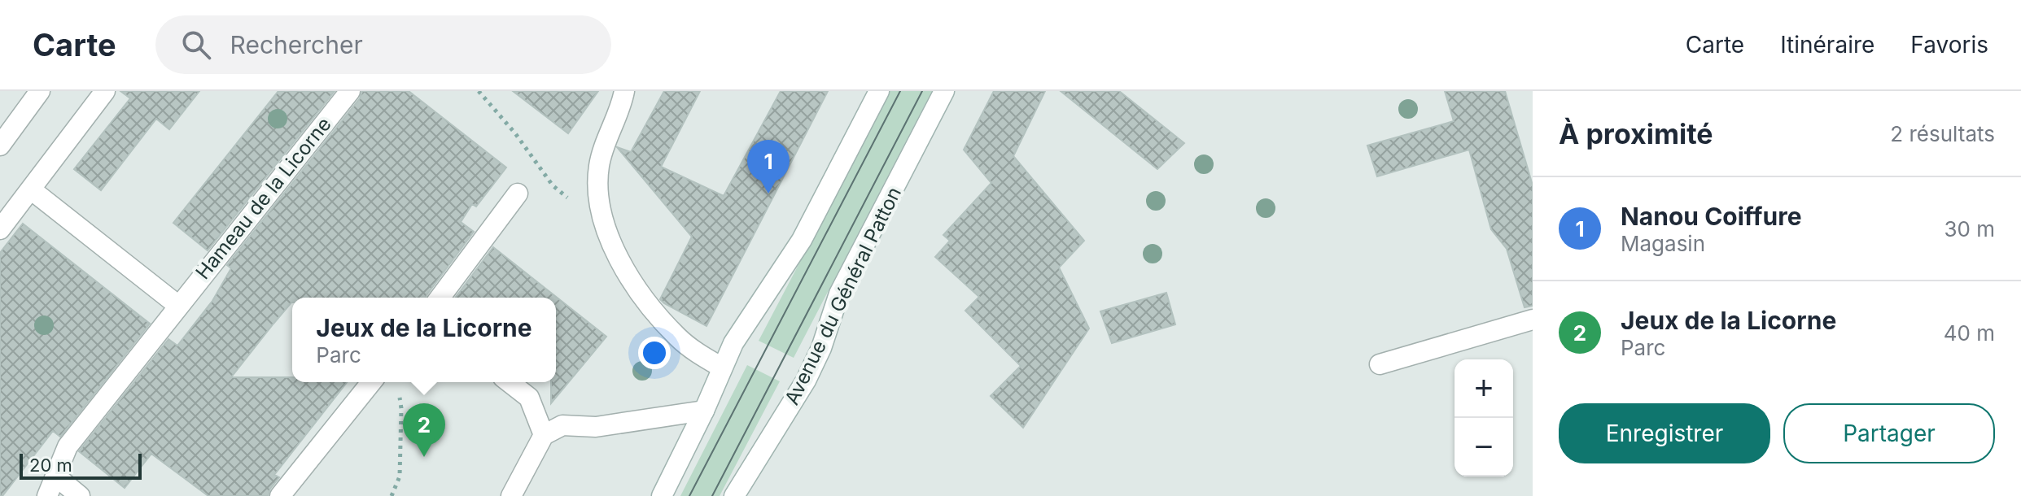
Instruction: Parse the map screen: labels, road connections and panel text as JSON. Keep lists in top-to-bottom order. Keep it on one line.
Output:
{"streets":{"street":["Hameau de la Licorne","Avenue du Général Patton"]},"scale_bar":"20 m","page":{"header":"Carte","search":"Rechercher","nav":["Carte","Itinéraire","Favoris"],"heading":["À proximité","2 résultats"],"pins":["1","2"],"list":[{"mark":"1","name":"Nanou Coiffure","note":"Magasin","value":"30 m"},{"mark":"2","name":"Jeux de la Licorne","note":"Parc","value":"40 m"}],"popup":["Jeux de la Licorne","Parc"],"map_buttons":["+","−"],"buttons":["Enregistrer","Partager"],"scale":"20 m"}}
